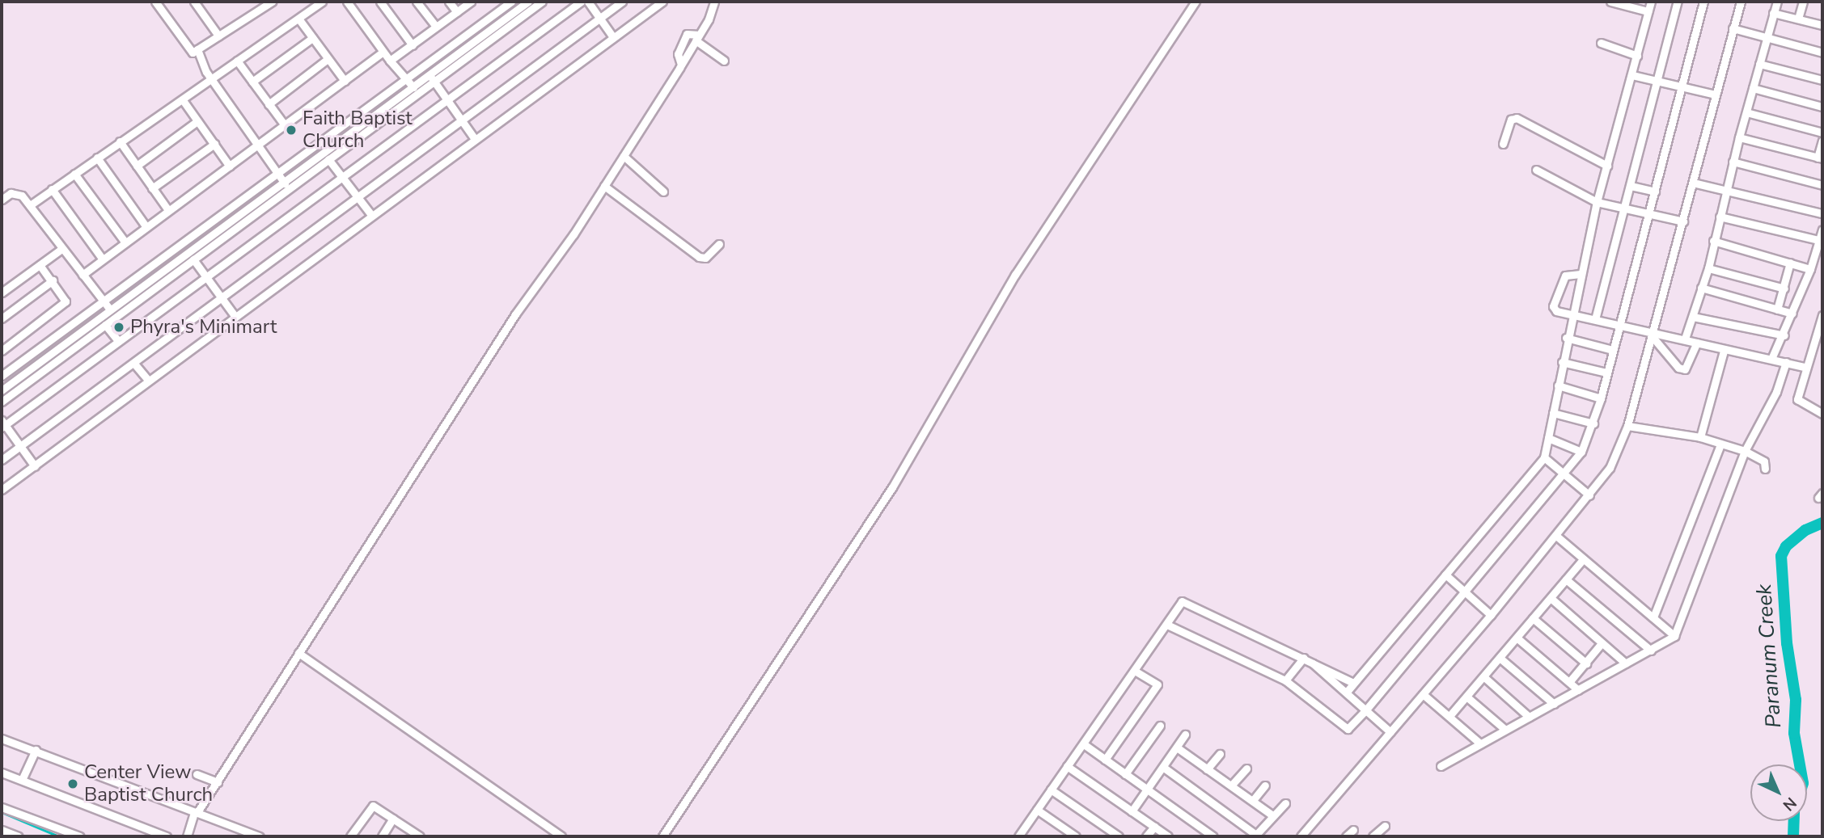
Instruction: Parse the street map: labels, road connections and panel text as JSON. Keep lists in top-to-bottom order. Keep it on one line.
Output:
{"water":["Paranum Creek"],"places":["Faith Baptist Church","Phyra's Minimart","Center View Baptist Church"],"north":"bottom right"}
